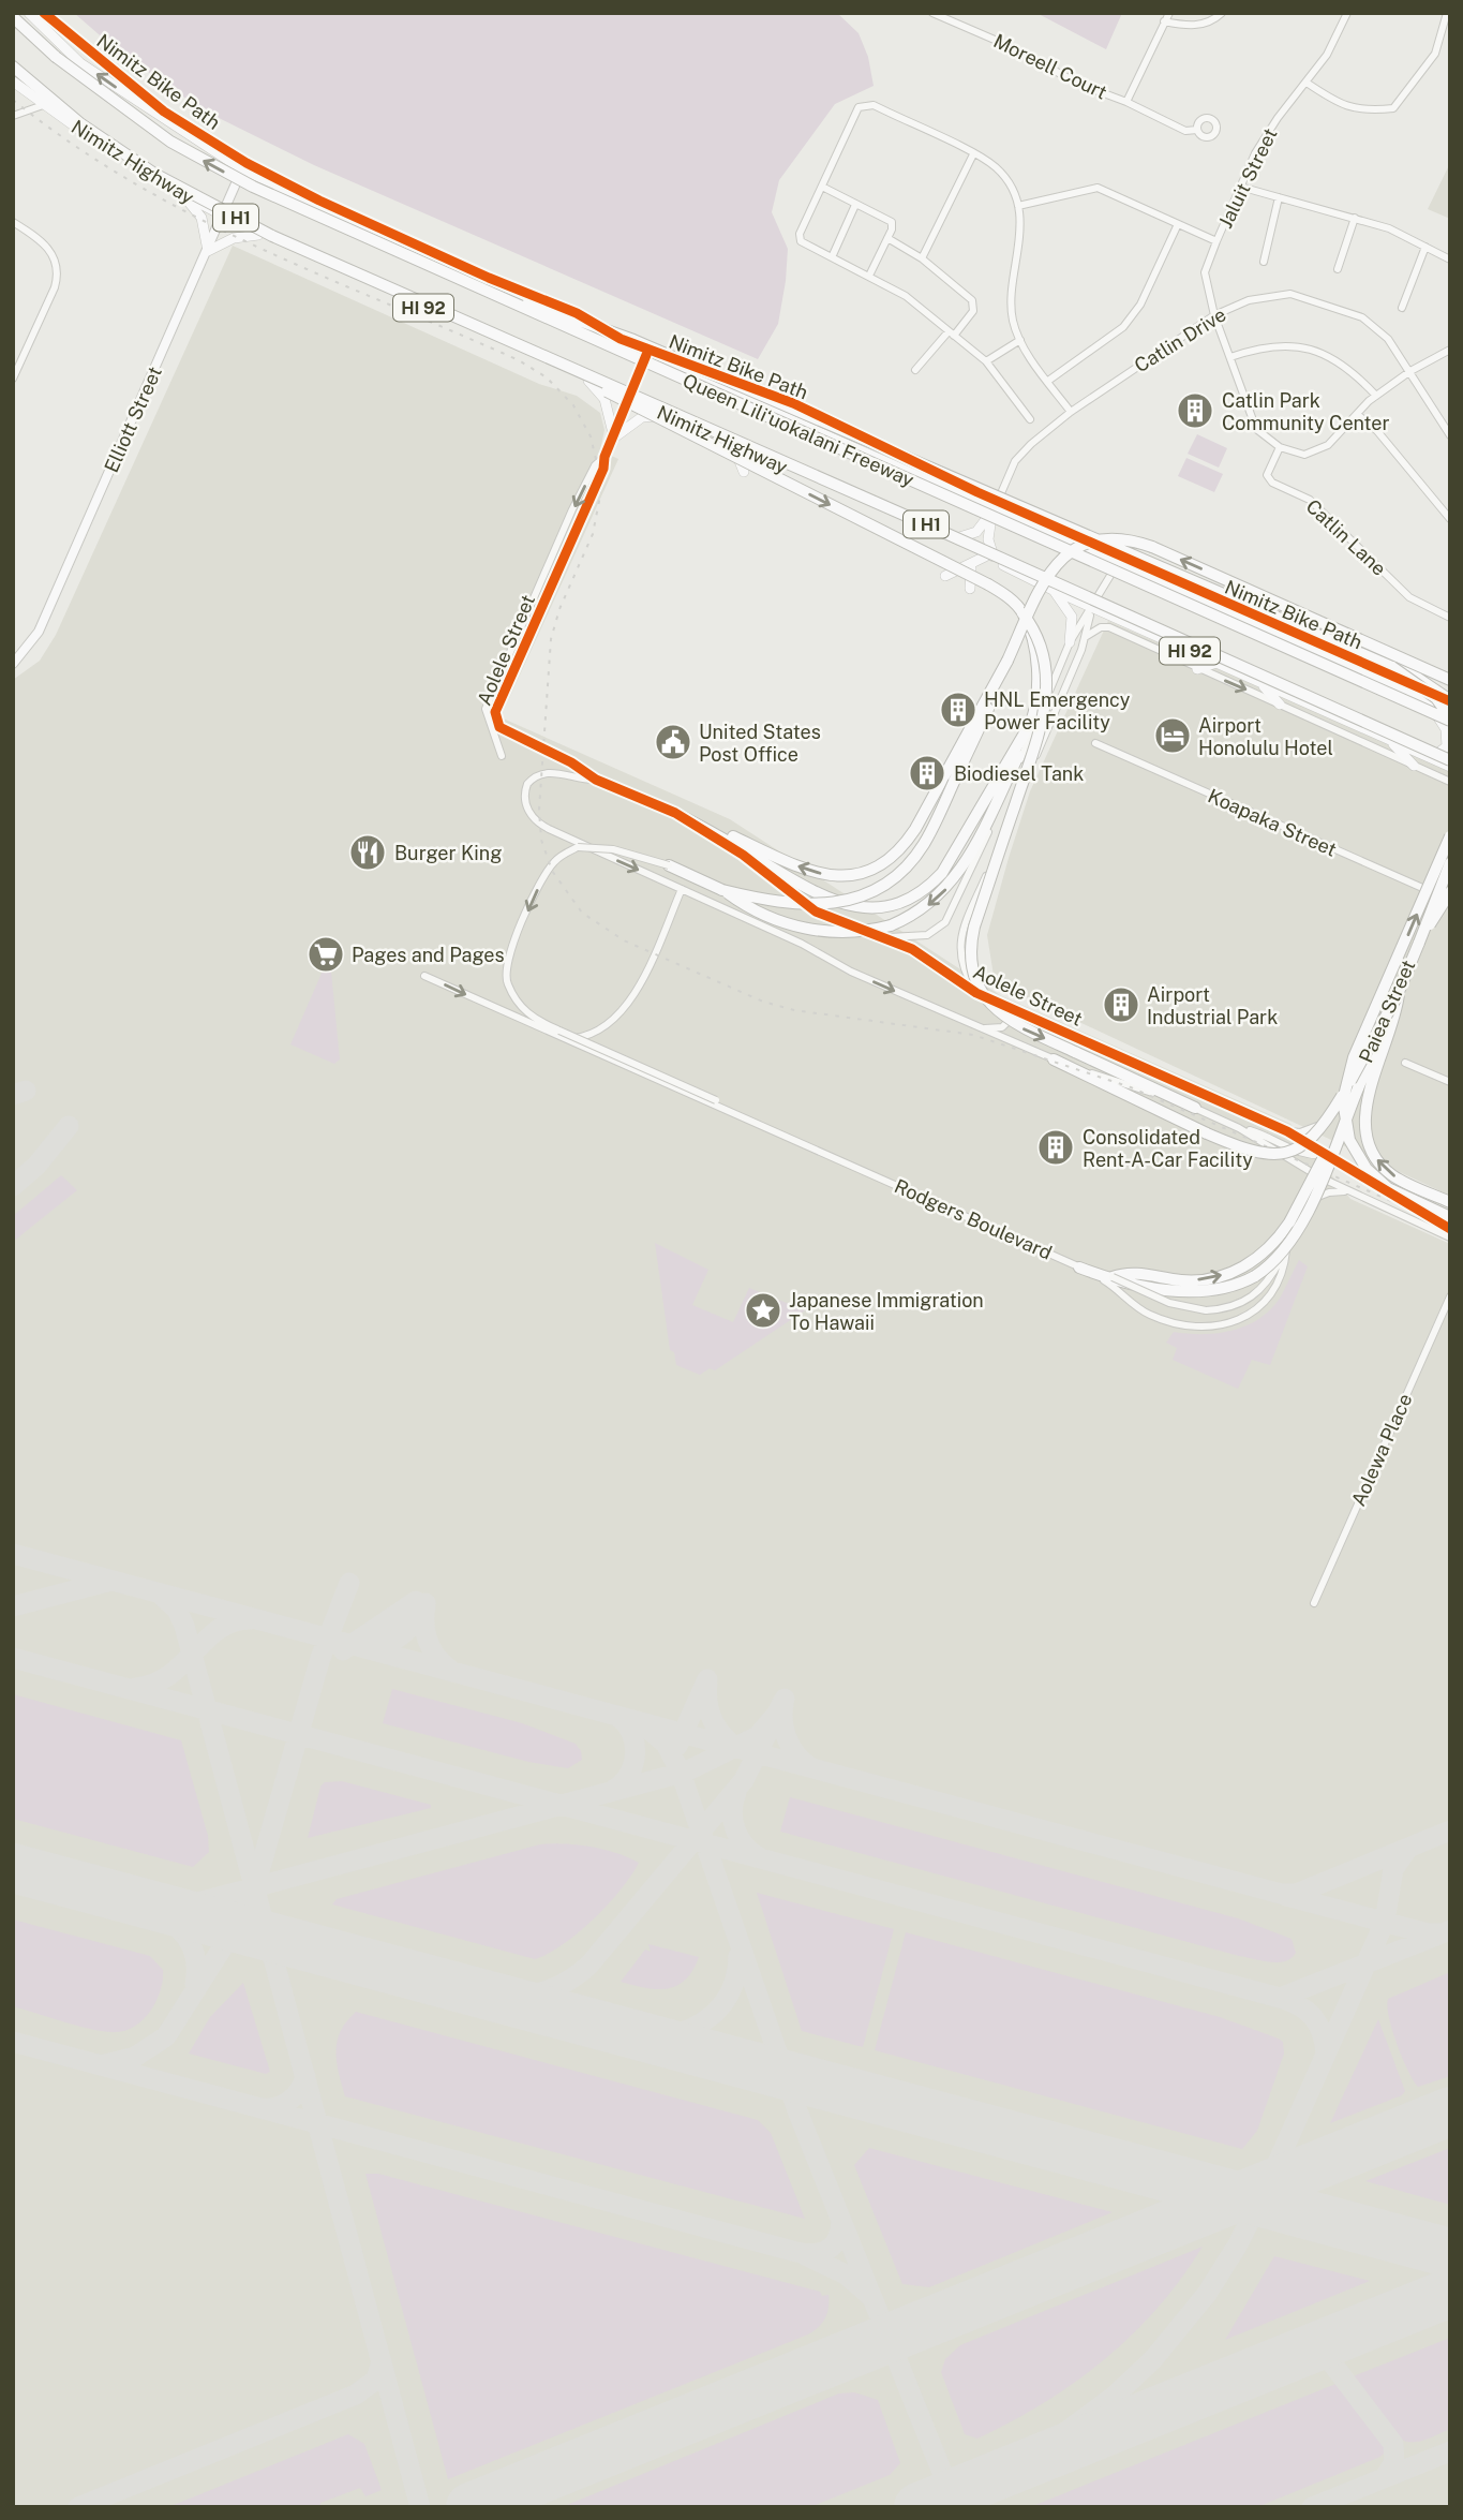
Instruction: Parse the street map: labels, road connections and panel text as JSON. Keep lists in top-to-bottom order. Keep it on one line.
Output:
{"streets":{"highway":["I H1","Queen Liliʻuokalani Freeway"],"main road":["Nimitz Highway","HI 92"],"street":["Moreell Court","Jaluit Street","Catlin Drive","Elliott Street","Catlin Lane","Aolele Street","Koapaka Street","Paiea Street","Rodgers Boulevard","Aolewa Place"],"cycle path":["Nimitz Bike Path"]},"crossings":[["Nimitz Highway","Elliott Street"],["Nimitz Highway","Aolele Street"],["Jaluit Street","Catlin Drive"],["Jaluit Street","Catlin Lane"],["HI 92","Catlin Drive"],["HI 92","Elliott Street"],["HI 92","Queen Liliʻuokalani Freeway"],["HI 92","Aolele Street"],["Aolele Street","Paiea Street"],["Aolele Street","Rodgers Boulevard"],["Koapaka Street","Paiea Street"],["Paiea Street","Rodgers Boulevard"]],"places":{"building":["Catlin Park Community Center","HNL Emergency Power Facility","Biodiesel Tank","Airport Industrial Park","Consolidated Rent-A-Car Facility"],"hotel":["Airport Honolulu Hotel"],"public building":["United States Post Office"],"restaurant":["Burger King"],"supermarket":["Pages and Pages"],"place":["Japanese Immigration To Hawaii"]}}
